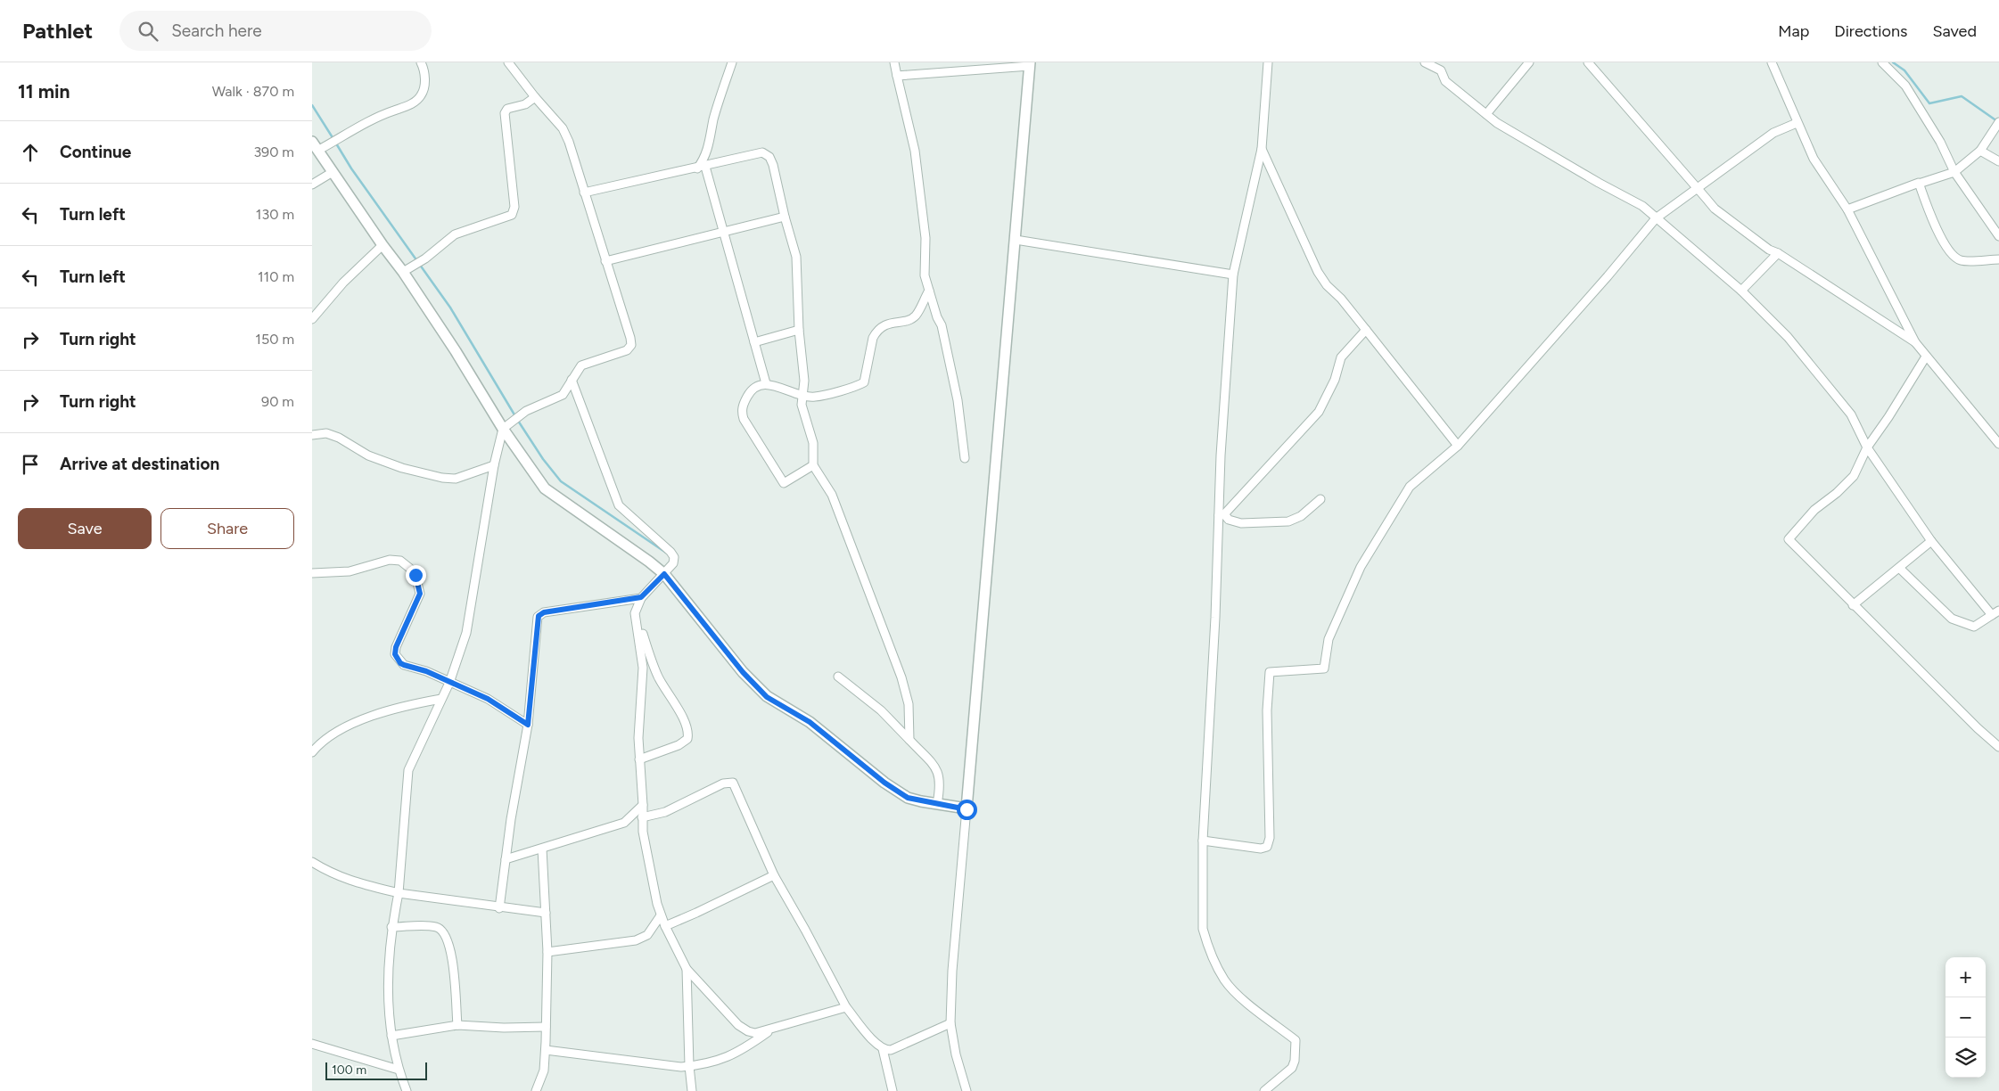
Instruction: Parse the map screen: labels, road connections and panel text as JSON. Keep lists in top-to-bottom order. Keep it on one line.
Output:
{"scale_bar":"100 m","page":{"header":"Pathlet","search":"Search here","nav":["Map","Directions","Saved"],"heading":["11 min","Walk · 870 m"],"list":[["Continue","390 m"],["Turn left","130 m"],["Turn left","110 m"],["Turn right","150 m"],["Turn right","90 m"],"Arrive at destination"],"buttons":["Save","Share"],"map_buttons":["+","−"],"scale":"100 m"}}
